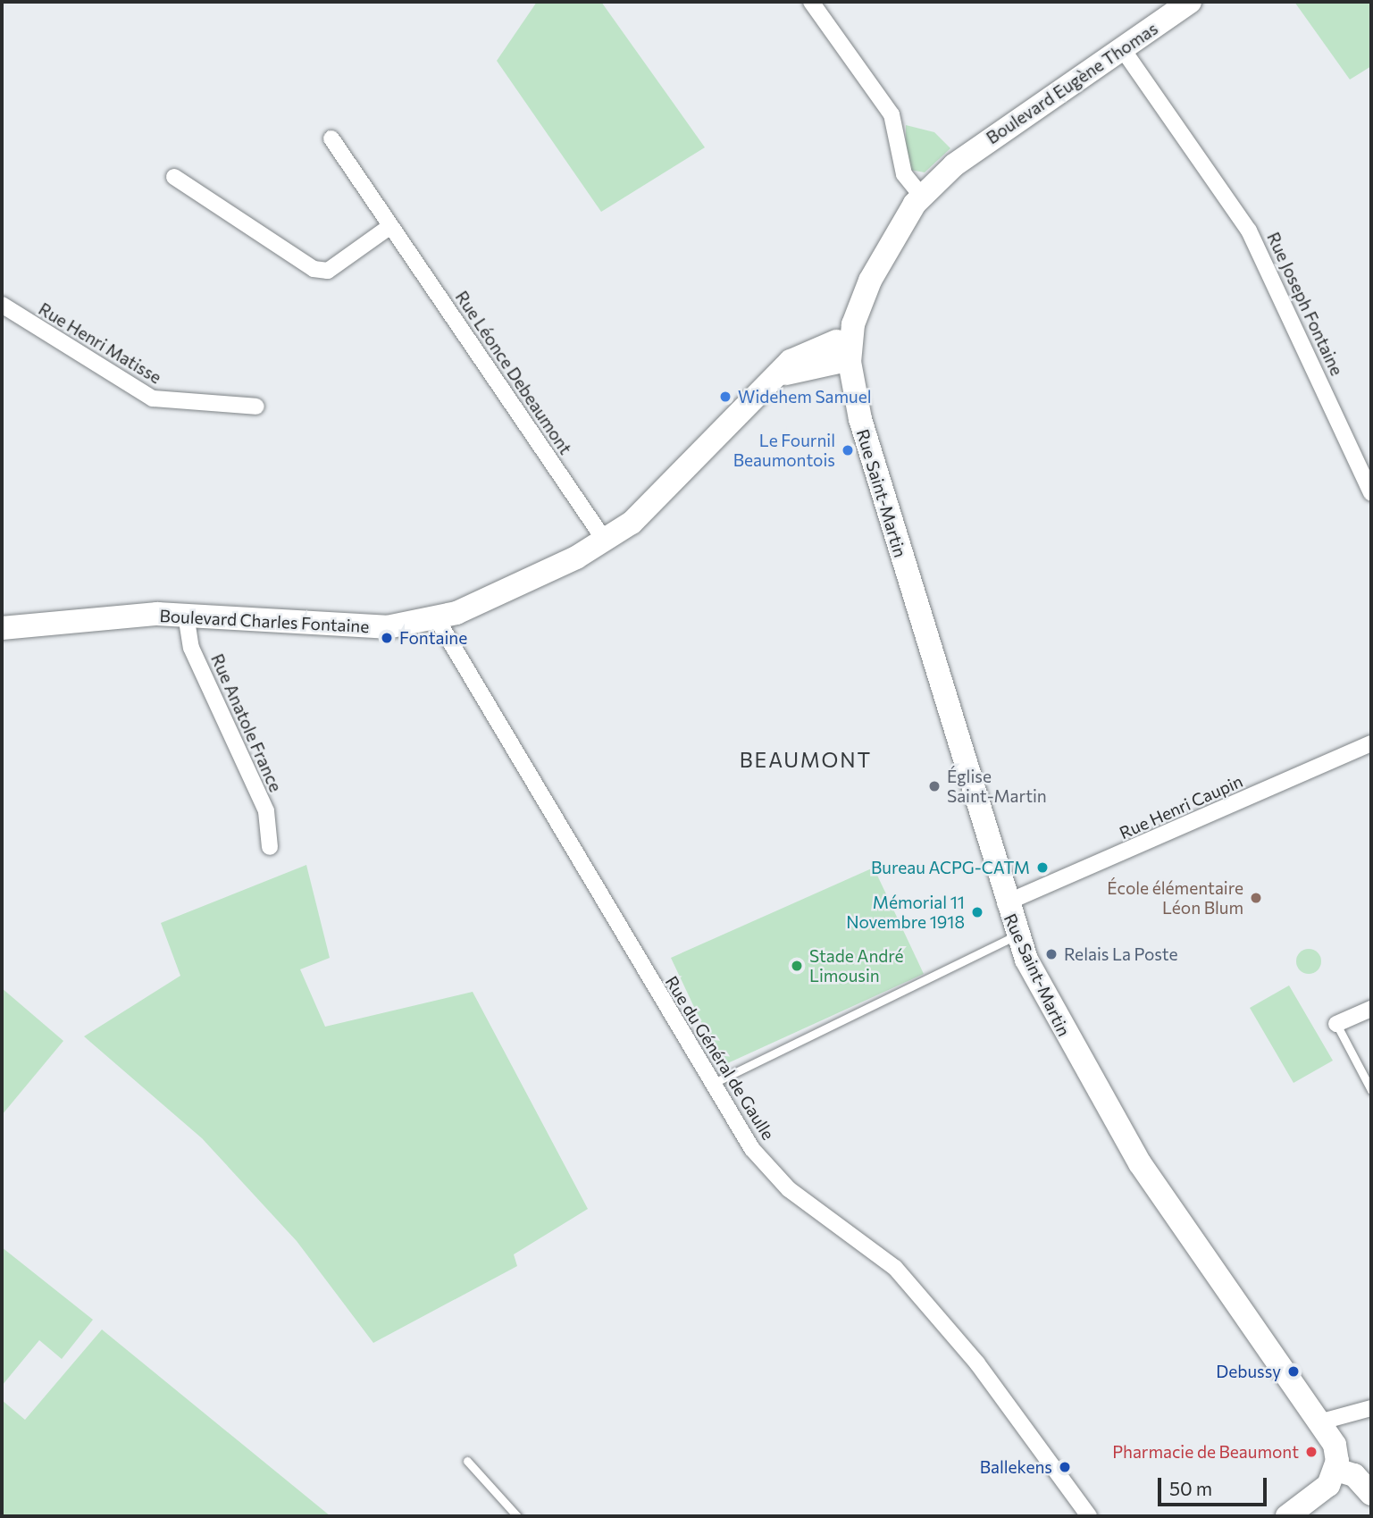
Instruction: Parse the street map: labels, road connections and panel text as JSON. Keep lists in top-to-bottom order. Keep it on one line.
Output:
{"streets":{"main road":["Boulevard Eugène Thomas","Rue Saint-Martin","Boulevard Charles Fontaine"],"street":["Rue Joseph Fontaine","Rue Henri Matisse","Rue Léonce Debeaumont","Rue Anatole France","Rue Henri Caupin","Rue du Général de Gaulle"]},"crossings":[["Boulevard Eugène Thomas","Rue Joseph Fontaine"],["Boulevard Eugène Thomas","Rue Saint-Martin"],["Boulevard Eugène Thomas","Boulevard Charles Fontaine"],["Rue Léonce Debeaumont","Boulevard Charles Fontaine"],["Rue Saint-Martin","Boulevard Charles Fontaine"],["Rue Saint-Martin","Rue Henri Caupin"],["Boulevard Charles Fontaine","Rue Anatole France"],["Boulevard Charles Fontaine","Rue du Général de Gaulle"]],"districts":["BEAUMONT"],"places":["Widehem Samuel","Le Fournil Beaumontois","Fontaine","Église Saint-Martin","Bureau ACPG-CATM","École élémentaire Léon Blum","Mémorial 11 Novembre 1918","Relais La Poste","Stade André Limousin","Debussy","Pharmacie de Beaumont","Ballekens"],"scale_bar":"50 m"}
